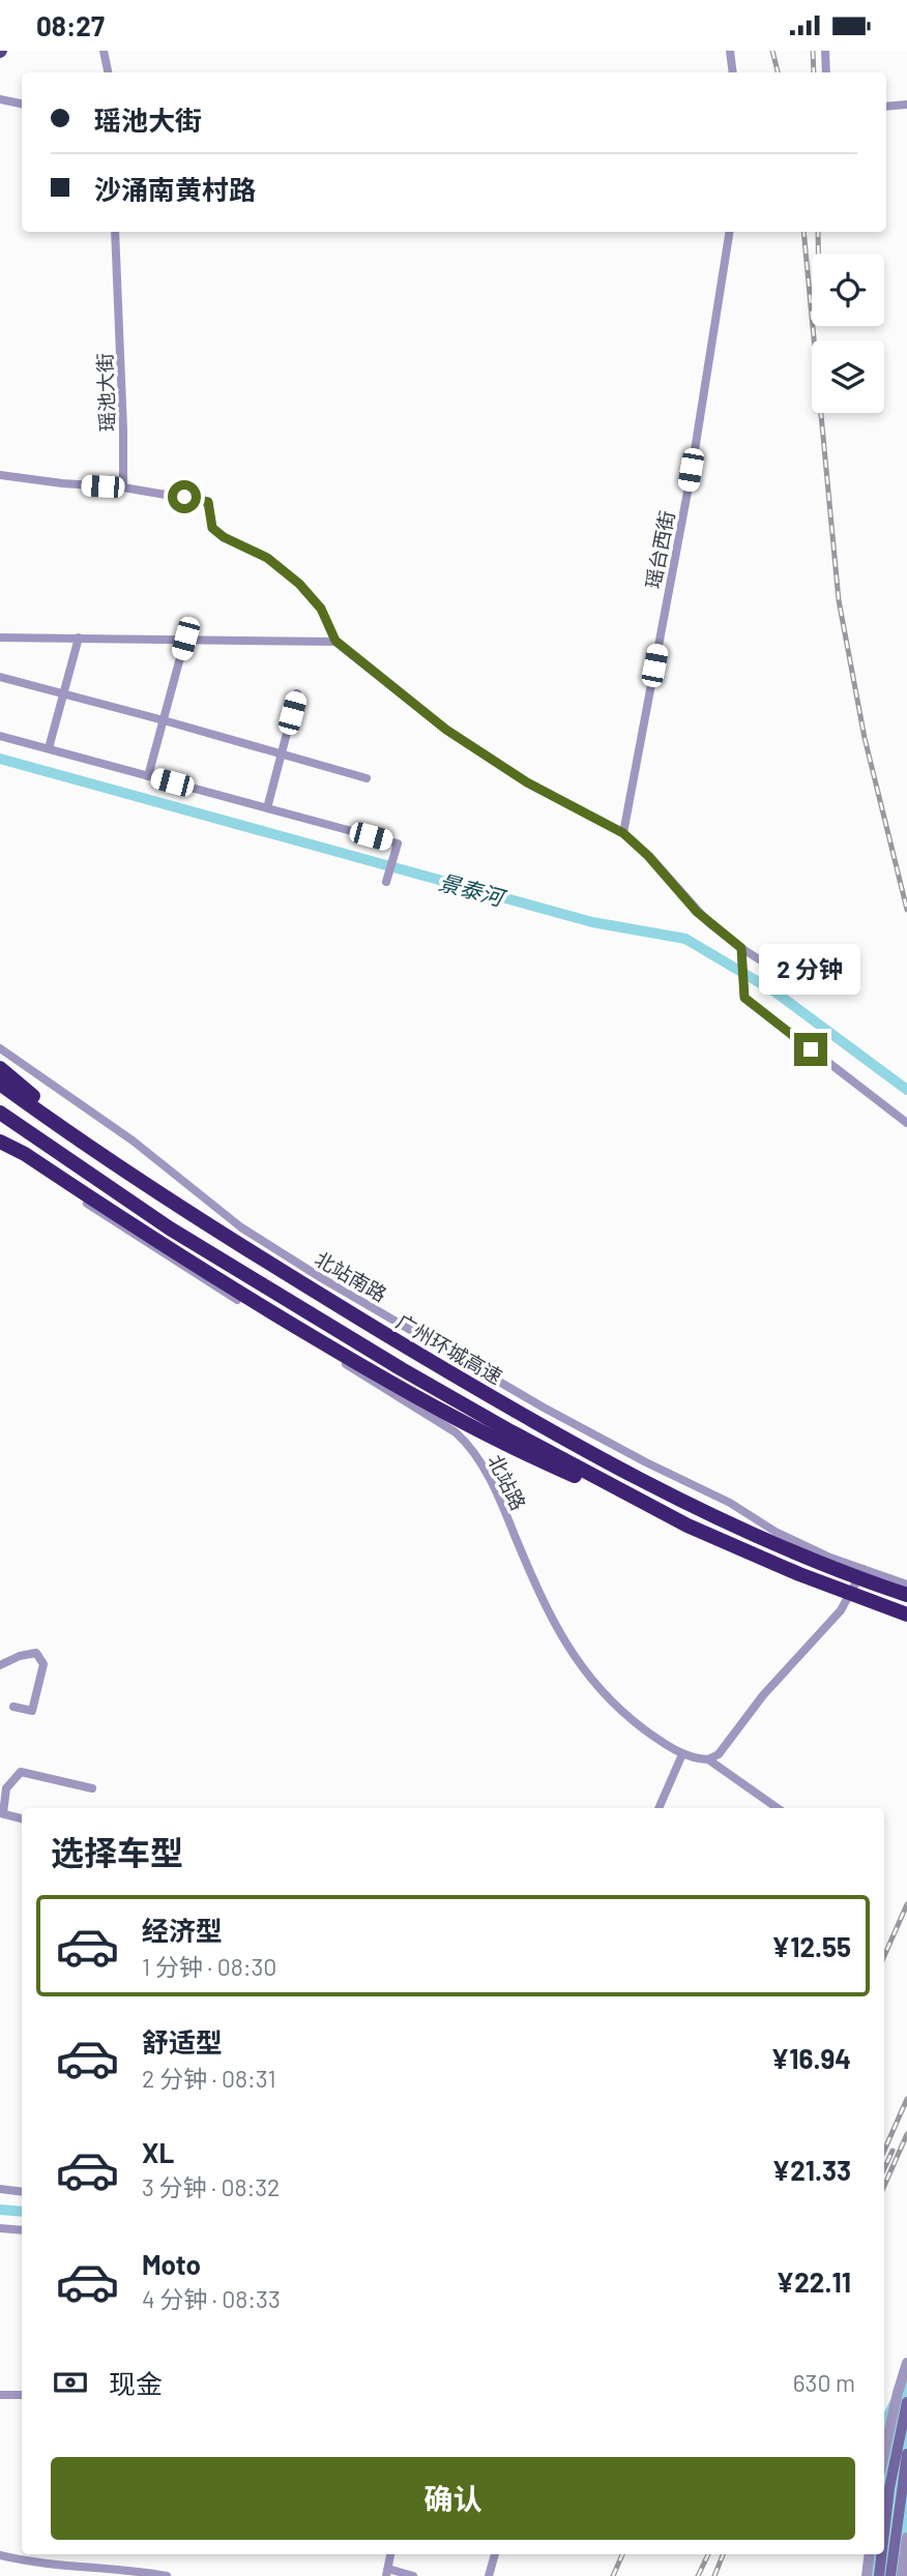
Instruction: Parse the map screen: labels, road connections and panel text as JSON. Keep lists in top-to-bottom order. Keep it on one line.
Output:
{"streets":{"highway":["广州环城高速"],"street":["瑶池大街","瑶台西街","北站南路","北站路"]},"water":["景泰河"],"page":{"status":"08:27","banner":["瑶池大街","沙涌南黄村路"],"bubble":"2 分钟","heading":"选择车型","list":[{"name":"经济型","note":"1 分钟 · 08:30","value":"¥12.55"},{"name":"舒适型","note":"2 分钟 · 08:31","value":"¥16.94"},{"name":"XL","note":"3 分钟 · 08:32","value":"¥21.33"},{"name":"Moto","note":"4 分钟 · 08:33","value":"¥22.11"}],"pay":["现金","630 m"],"buttons":"确认"}}
